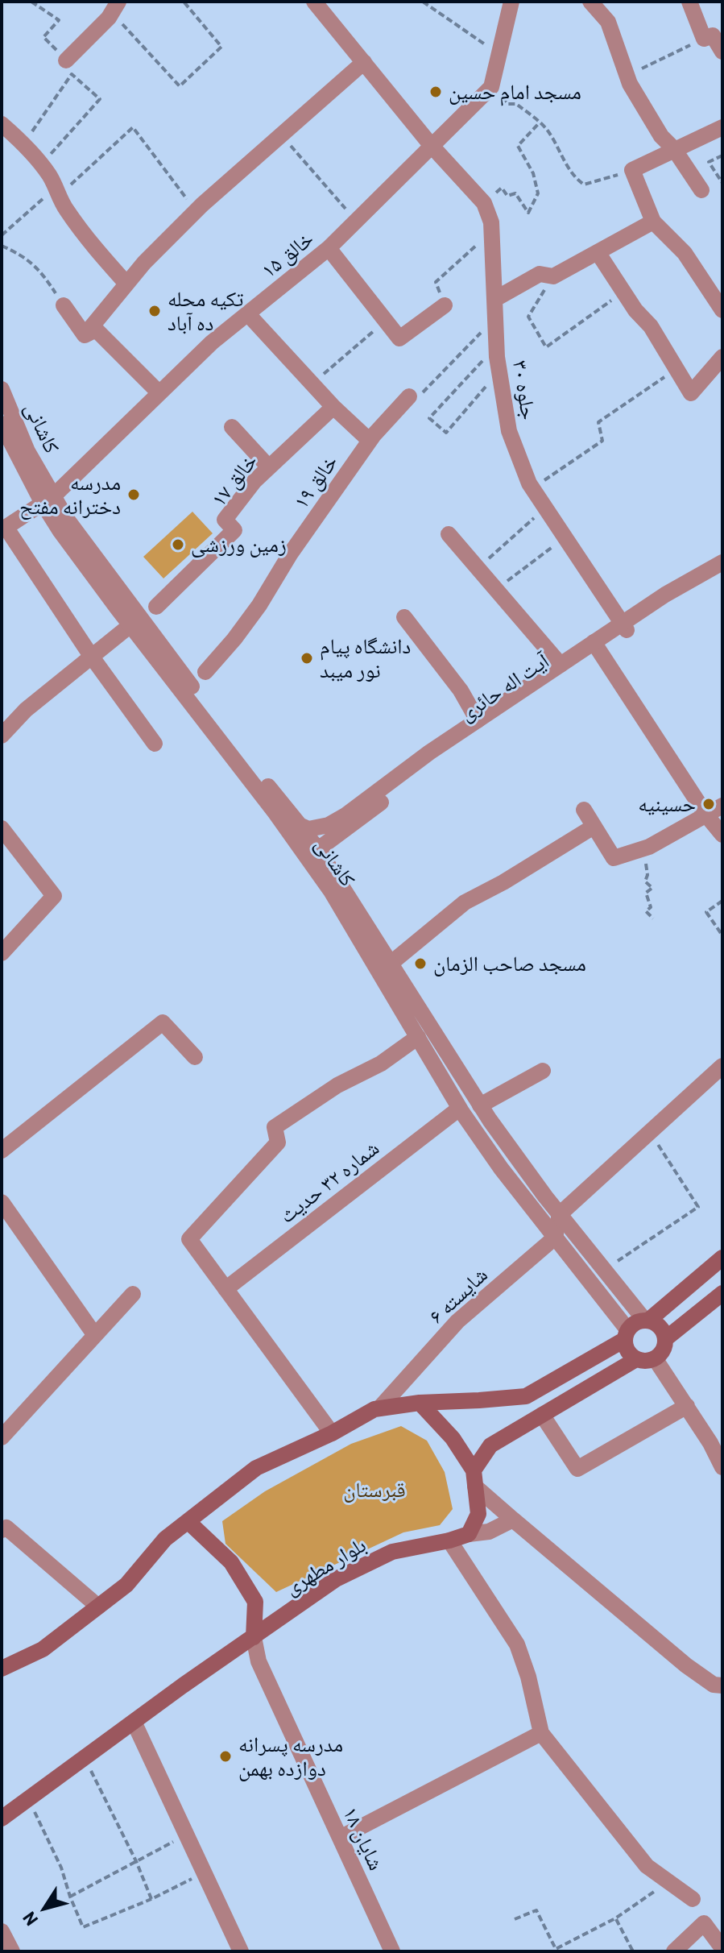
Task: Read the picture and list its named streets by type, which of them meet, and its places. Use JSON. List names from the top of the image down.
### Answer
{
  "streets": {
    "main road": ["بلوار مطهری"],
    "street": [
      "خالق ۱۵",
      "جلوه ۳۰",
      "کاشانی",
      "خالق ۱۷",
      "خالق ۱۹",
      "آیت اله حائری",
      "شماره ۳۲ حدیث",
      "شایسته ۶",
      "شایان ۱۸"
    ]
  },
  "crossings": [
    ["خالق ۱۵", "جلوه ۳۰"],
    ["خالق ۱۵", "کاشانی"],
    ["جلوه ۳۰", "آیت اله حائری"],
    ["کاشانی", "آیت اله حائری"],
    ["کاشانی", "شماره ۳۲ حدیث"],
    ["کاشانی", "شایسته ۶"],
    ["بلوار مطهری", "شایان ۱۸"]
  ],
  "parks": ["قبرستان"],
  "places": [
    "مسجد امام حسین",
    "تکیه محله ده آباد",
    "مدرسه دخترانه مفتح",
    "زمین ورزشی",
    "دانشگاه پیام نور میبد",
    "حسینیه",
    "مسجد صاحب الزمان",
    "مدرسه پسرانه دوازده بهمن"
  ],
  "north": "bottom left"
}
